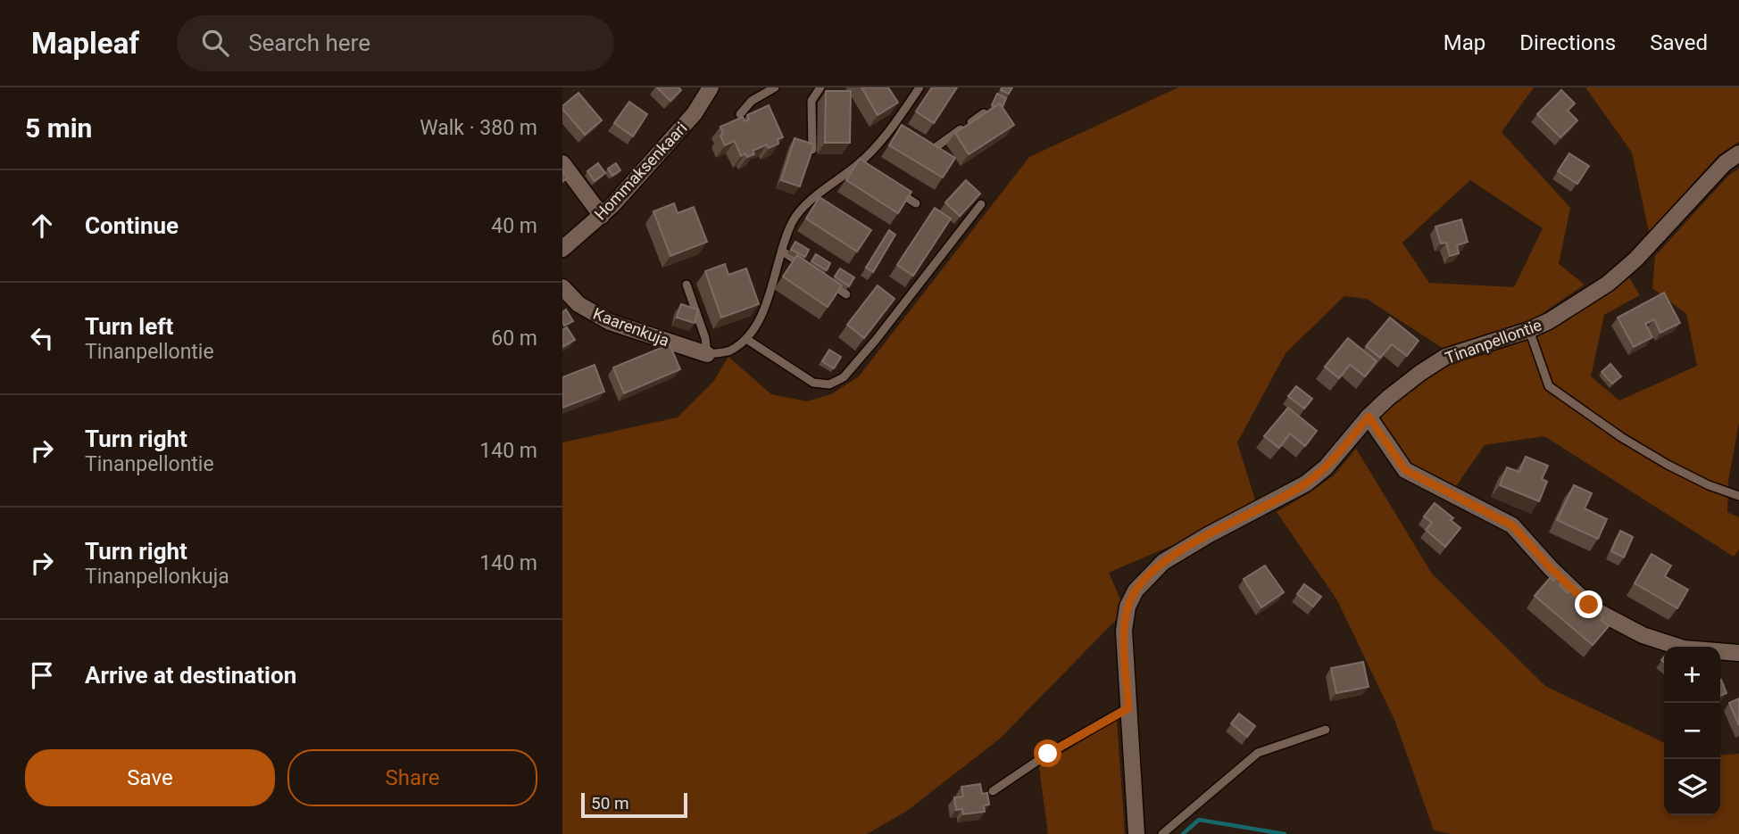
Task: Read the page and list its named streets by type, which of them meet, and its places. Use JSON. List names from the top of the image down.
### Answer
{
  "streets": {
    "street": ["Hommaksenkaari", "Kaarenkuja", "Tinanpellontie"]
  },
  "scale_bar": "50 m",
  "page": {
    "header": "Mapleaf",
    "search": "Search here",
    "nav": ["Map", "Directions", "Saved"],
    "heading": ["5 min", "Walk · 380 m"],
    "list": [
      ["Continue", "40 m"],
      ["Turn left", "Tinanpellontie", "60 m"],
      ["Turn right", "Tinanpellontie", "140 m"],
      ["Turn right", "Tinanpellonkuja", "140 m"],
      "Arrive at destination"
    ],
    "map_buttons": ["+", "−"],
    "buttons": ["Save", "Share"],
    "scale": "50 m"
  }
}
